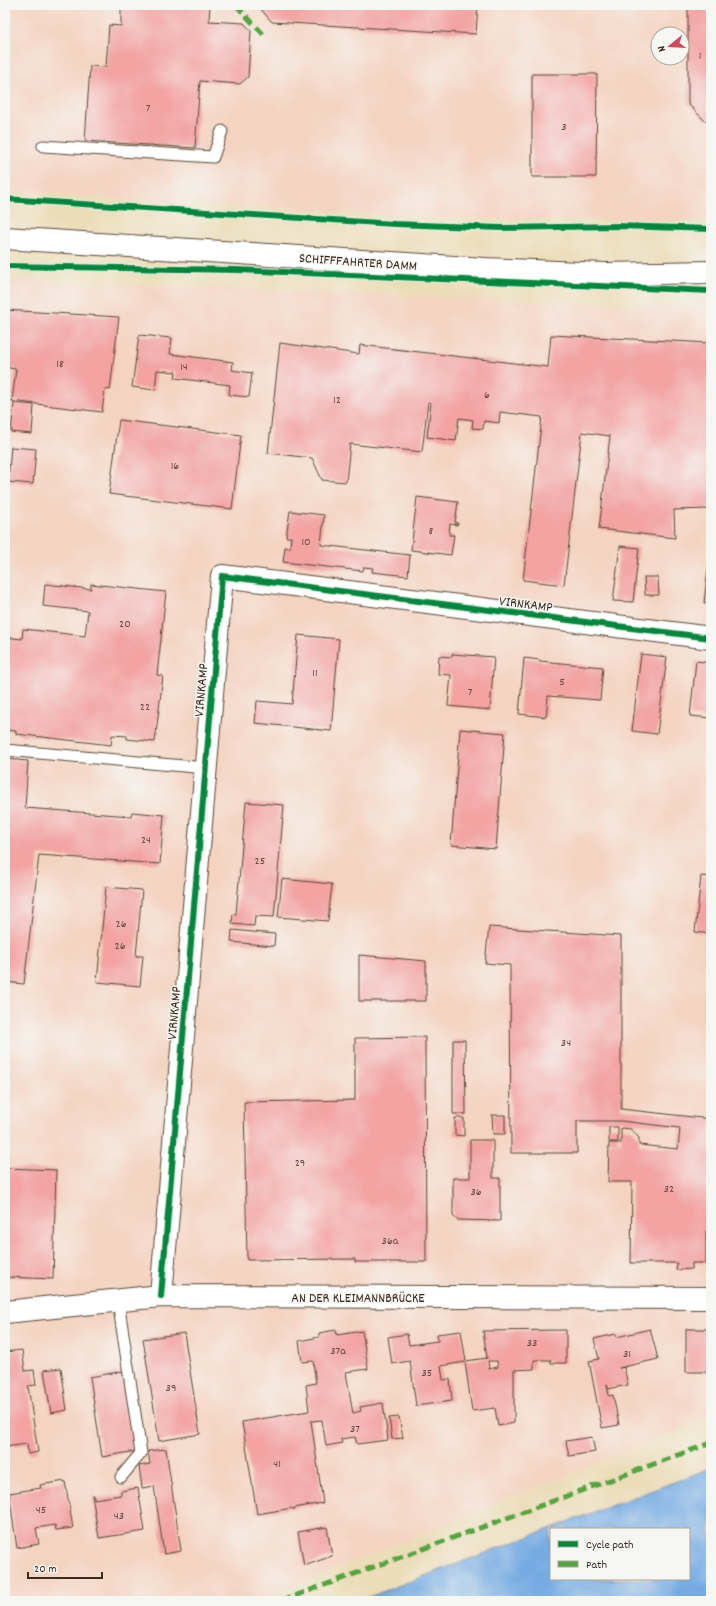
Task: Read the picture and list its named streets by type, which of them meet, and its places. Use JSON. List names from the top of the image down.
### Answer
{
  "streets": {
    "street": ["SCHIFFFAHRTER DAMM", "VIRNKAMP", "AN DER KLEIMANNBRÜCKE"]
  },
  "crossings": [
    ["VIRNKAMP", "AN DER KLEIMANNBRÜCKE"]
  ],
  "house_numbers": [
    "1",
    "7",
    "3",
    "18",
    "14",
    "6",
    "12",
    "16",
    "8",
    "10",
    "20",
    "11",
    "5",
    "7",
    "22",
    "24",
    "25",
    "26",
    "26",
    "34",
    "29",
    "32",
    "36",
    "36a",
    "33",
    "37a",
    "31",
    "35",
    "39",
    "37",
    "41",
    "45",
    "43"
  ],
  "legend": ["Cycle path", "Path"],
  "scale_bar": "20 m",
  "north": "left"
}
